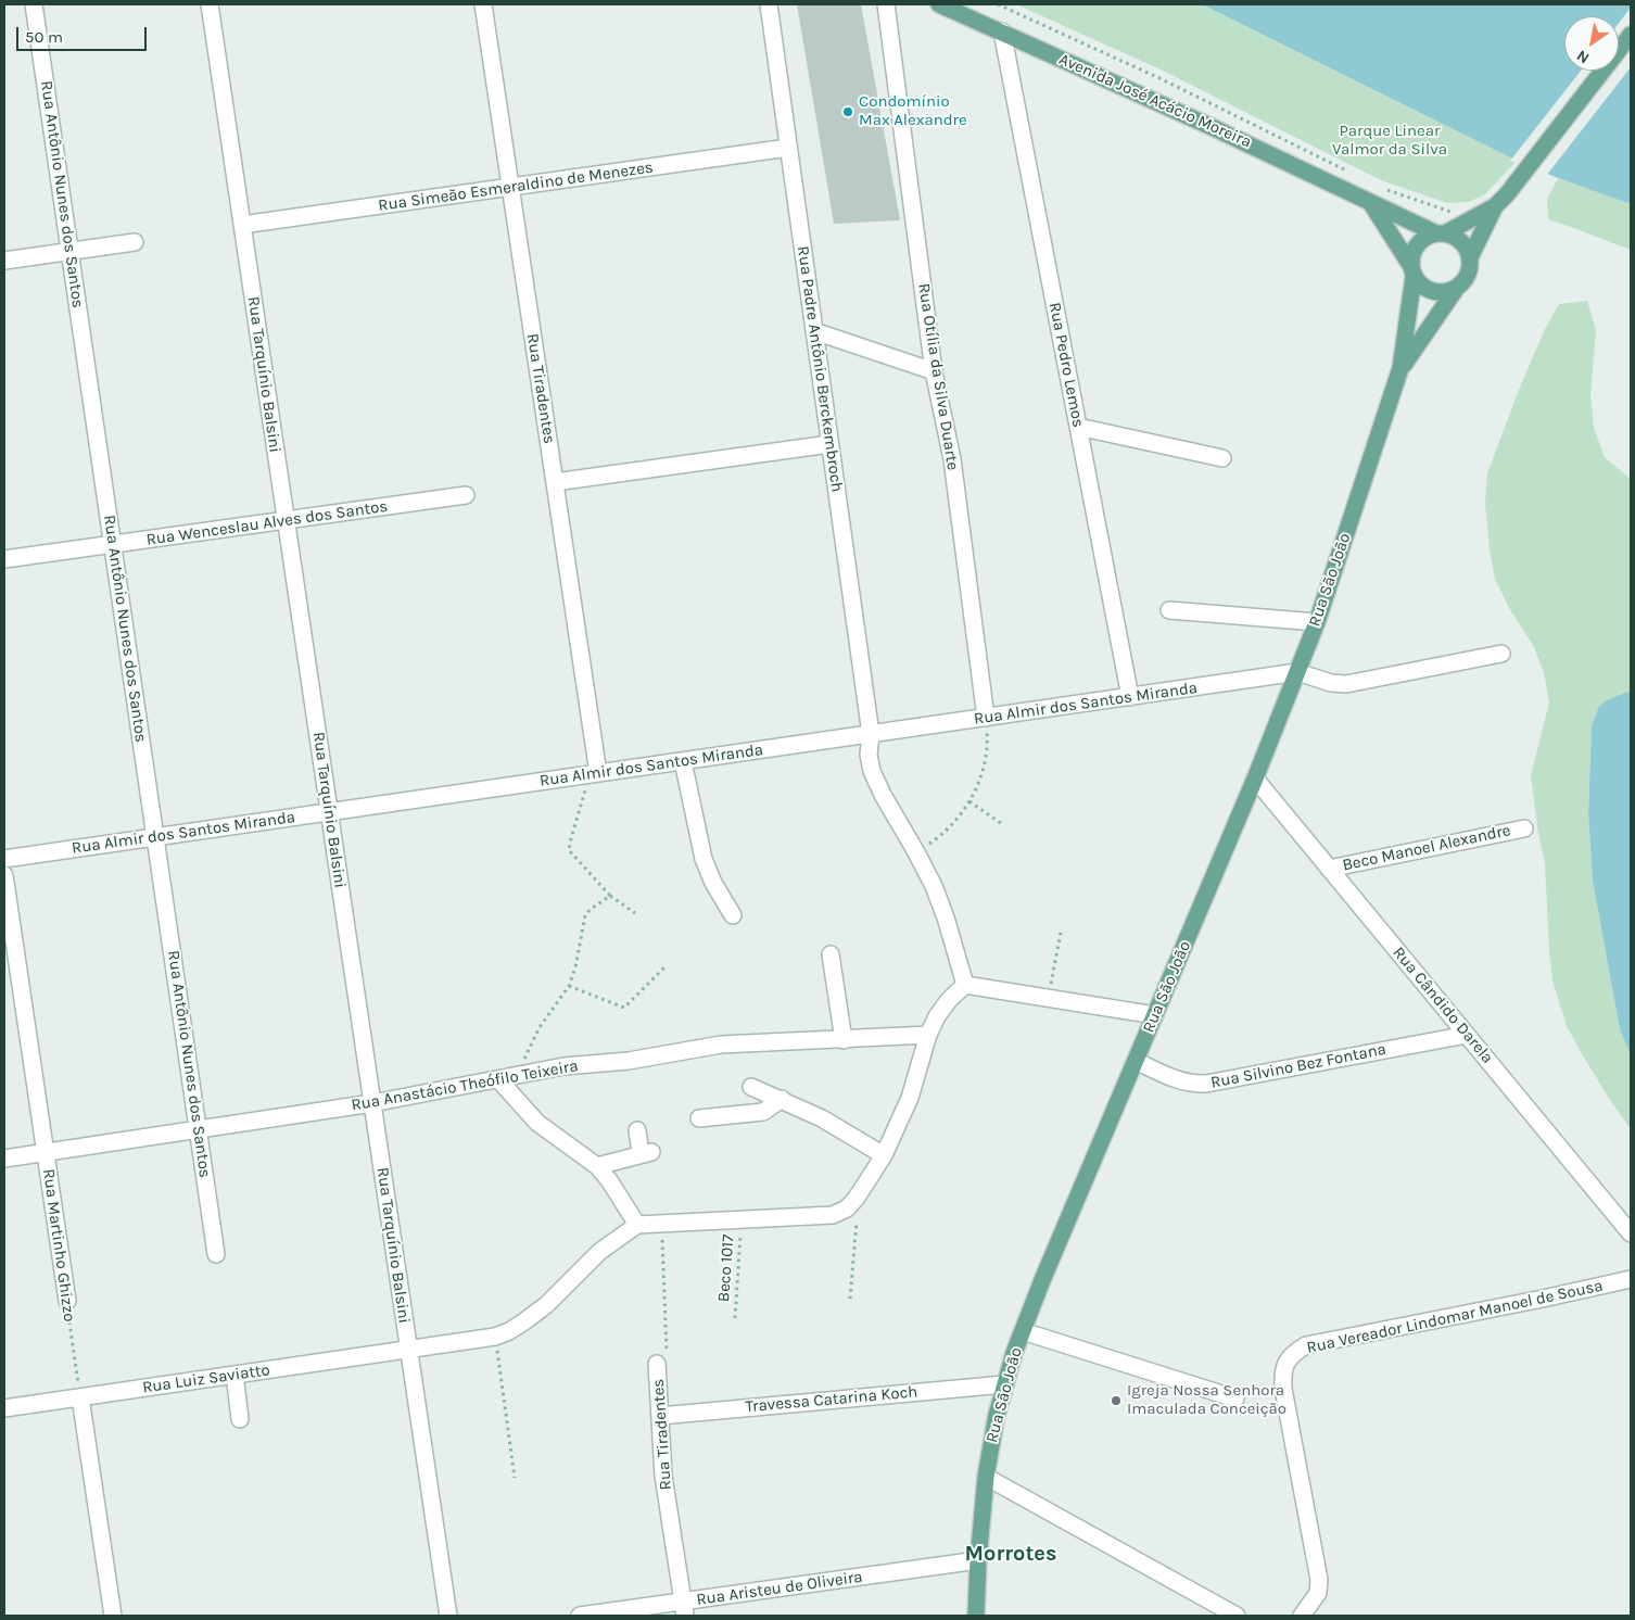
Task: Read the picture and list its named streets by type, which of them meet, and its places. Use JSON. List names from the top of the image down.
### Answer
{
  "streets": {
    "main road": ["Avenida José Acácio Moreira", "Rua São João"],
    "street": [
      "Rua Simeão Esmeraldino de Menezes",
      "Rua Antônio Nunes dos Santos",
      "Rua Pedro Lemos",
      "Rua Padre Antônio Berckembroch",
      "Rua Tarquínio Balsini",
      "Rua Otília da Silva Duarte",
      "Rua Tiradentes",
      "Rua Wenceslau Alves dos Santos",
      "Rua Almir dos Santos Miranda",
      "Beco Manoel Alexandre",
      "Rua Cândido Darela",
      "Rua Silvino Bez Fontana",
      "Rua Anastácio Theófilo Teixeira",
      "Rua Martinho Ghizzo",
      "Rua Vereador Lindomar Manoel de Sousa",
      "Rua Luiz Saviatto",
      "Travessa Catarina Koch",
      "Rua Aristeu de Oliveira"
    ],
    "path": ["Beco 1017"]
  },
  "crossings": [
    ["Avenida José Acácio Moreira", "Rua Pedro Lemos"],
    ["Avenida José Acácio Moreira", "Rua São João"],
    ["Rua Simeão Esmeraldino de Menezes", "Rua Padre Antônio Berckembroch"],
    ["Rua Simeão Esmeraldino de Menezes", "Rua Tarquínio Balsini"],
    ["Rua Simeão Esmeraldino de Menezes", "Rua Tiradentes"],
    ["Rua Antônio Nunes dos Santos", "Rua Wenceslau Alves dos Santos"],
    ["Rua Antônio Nunes dos Santos", "Rua Almir dos Santos Miranda"],
    ["Rua Antônio Nunes dos Santos", "Rua Anastácio Theófilo Teixeira"],
    ["Rua Pedro Lemos", "Rua Almir dos Santos Miranda"],
    ["Rua Padre Antônio Berckembroch", "Rua Almir dos Santos Miranda"],
    ["Rua Tarquínio Balsini", "Rua Wenceslau Alves dos Santos"],
    ["Rua Tarquínio Balsini", "Rua Almir dos Santos Miranda"],
    ["Rua Tarquínio Balsini", "Rua Anastácio Theófilo Teixeira"],
    ["Rua Tarquínio Balsini", "Rua Luiz Saviatto"],
    ["Rua Otília da Silva Duarte", "Rua Almir dos Santos Miranda"],
    ["Rua Tiradentes", "Rua Almir dos Santos Miranda"],
    ["Rua Tiradentes", "Travessa Catarina Koch"],
    ["Rua Tiradentes", "Rua Aristeu de Oliveira"],
    ["Rua São João", "Rua Almir dos Santos Miranda"],
    ["Rua São João", "Rua Cândido Darela"],
    ["Rua São João", "Rua Silvino Bez Fontana"],
    ["Rua São João", "Travessa Catarina Koch"],
    ["Rua São João", "Rua Aristeu de Oliveira"],
    ["Beco Manoel Alexandre", "Rua Cândido Darela"],
    ["Rua Cândido Darela", "Rua Silvino Bez Fontana"],
    ["Rua Anastácio Theófilo Teixeira", "Rua Martinho Ghizzo"],
    ["Rua Martinho Ghizzo", "Rua Luiz Saviatto"]
  ],
  "districts": ["Morrotes"],
  "parks": ["Parque Linear Valmor da Silva"],
  "places": ["Condomínio Max Alexandre", "Igreja Nossa Senhora Imaculada Conceição"],
  "scale_bar": "50 m",
  "north": "bottom left"
}
